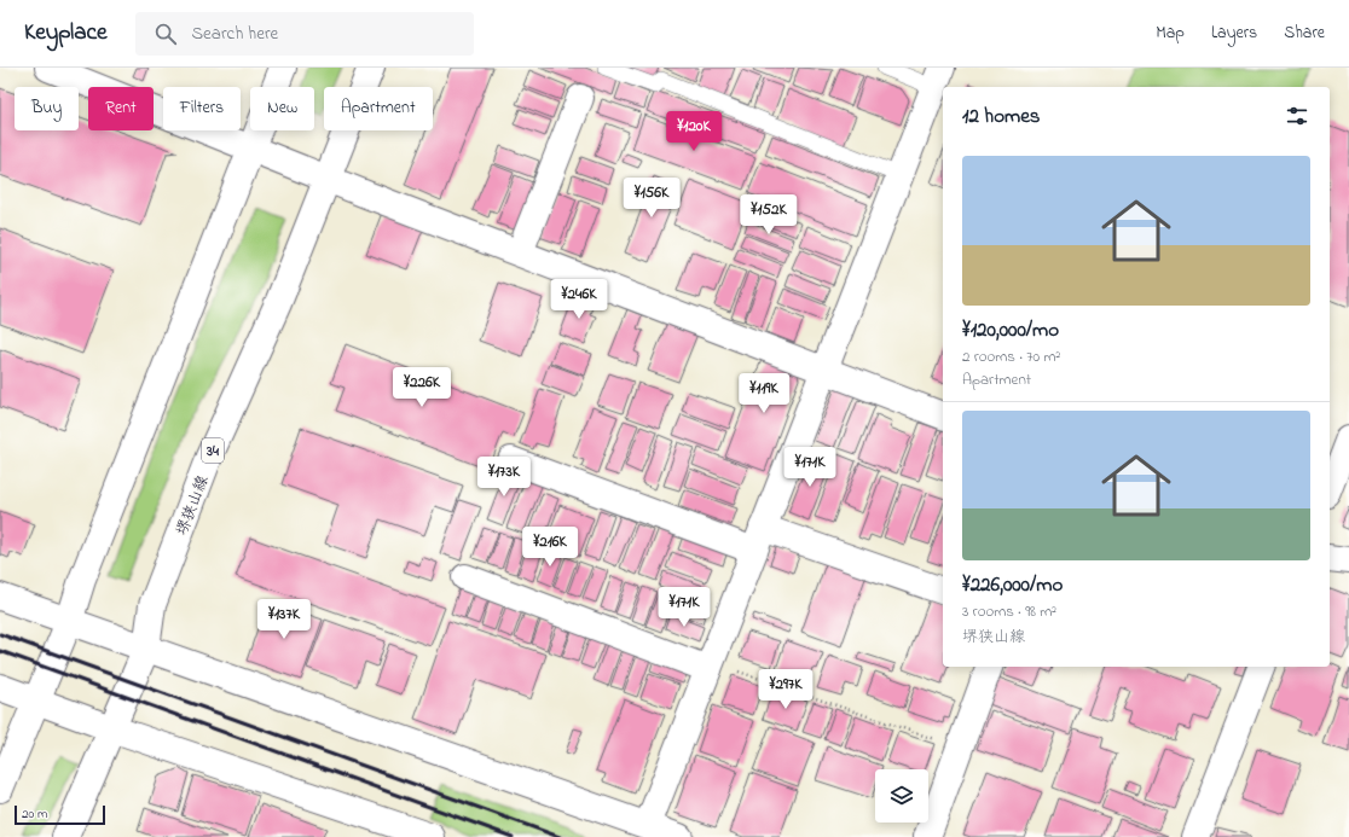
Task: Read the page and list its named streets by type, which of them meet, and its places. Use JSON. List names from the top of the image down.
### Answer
{
  "streets": {
    "street": ["34", "堺狭山線"]
  },
  "scale_bar": "20 m",
  "page": {
    "header": "Keyplace",
    "search": "Search here",
    "nav": ["Map", "Layers", "Share"],
    "chip": [
      "Buy",
      "Rent",
      "Filters",
      "New",
      "Apartment"
    ],
    "heading": "12 homes",
    "price": [
      "¥120K",
      "¥156K",
      "¥152K",
      "¥246K",
      "¥226K",
      "¥119K",
      "¥171K",
      "¥173K",
      "¥216K",
      "¥171K",
      "¥137K",
      "¥297K"
    ],
    "list": [
      {
        "name": "¥120,000/mo",
        "note": "2 rooms · 70 m² · Apartment"
      },
      {
        "name": "¥226,000/mo",
        "note": "3 rooms · 98 m² · 堺狭山線"
      }
    ],
    "scale": "20 m"
  }
}
